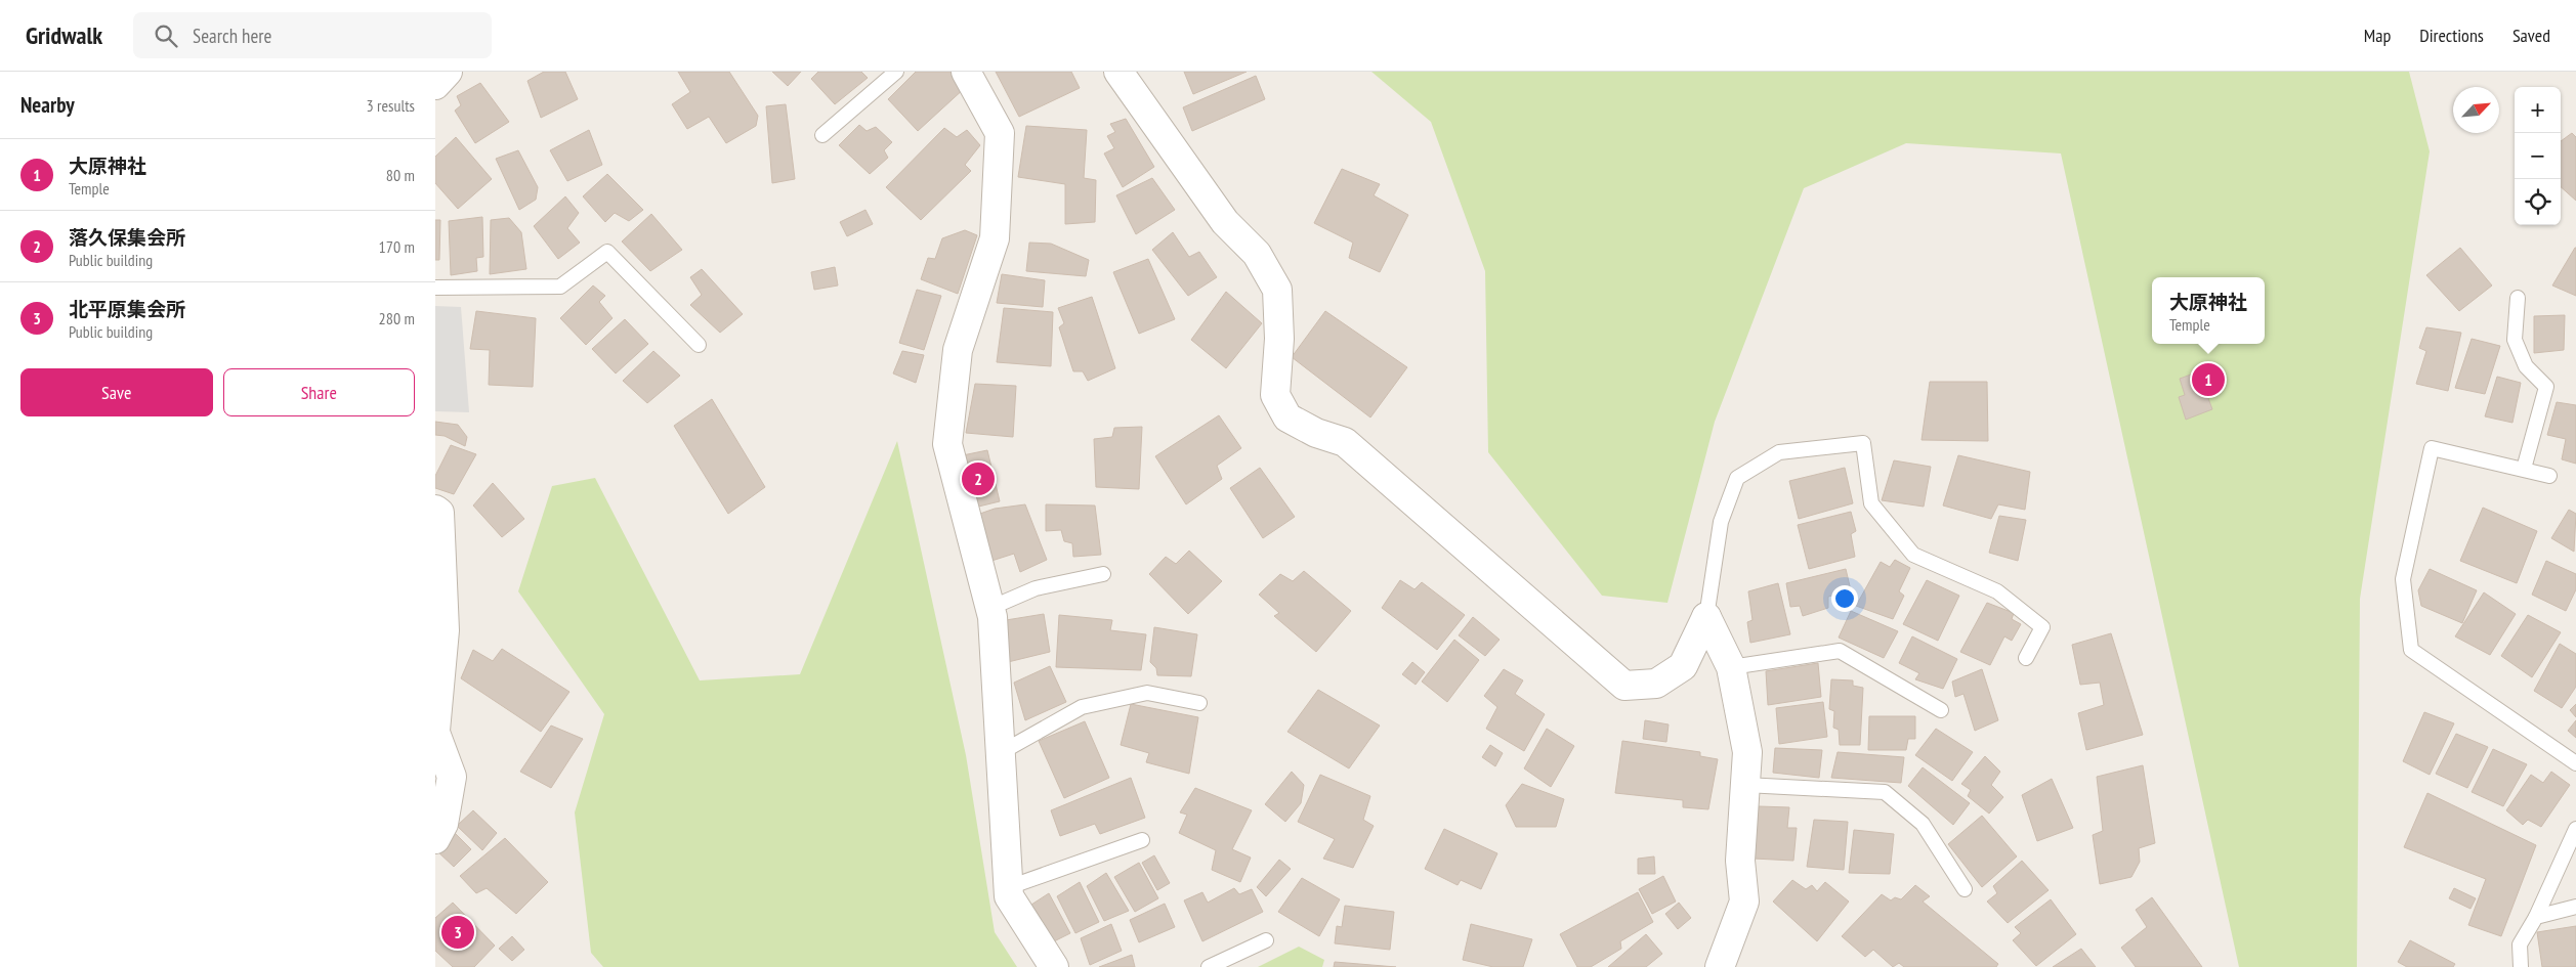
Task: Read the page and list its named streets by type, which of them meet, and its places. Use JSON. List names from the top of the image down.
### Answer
{
  "north": "top right",
  "page": {
    "header": "Gridwalk",
    "search": "Search here",
    "nav": ["Map", "Directions", "Saved"],
    "heading": ["Nearby", "3 results"],
    "map_buttons": ["+", "−"],
    "list": [
      {
        "mark": "1",
        "name": "大原神社",
        "note": "Temple",
        "value": "80 m"
      },
      {
        "mark": "2",
        "name": "落久保集会所",
        "note": "Public building",
        "value": "170 m"
      },
      {
        "mark": "3",
        "name": "北平原集会所",
        "note": "Public building",
        "value": "280 m"
      }
    ],
    "popup": ["大原神社", "Temple"],
    "buttons": ["Save", "Share"],
    "pins": ["1", "2", "3"]
  }
}
